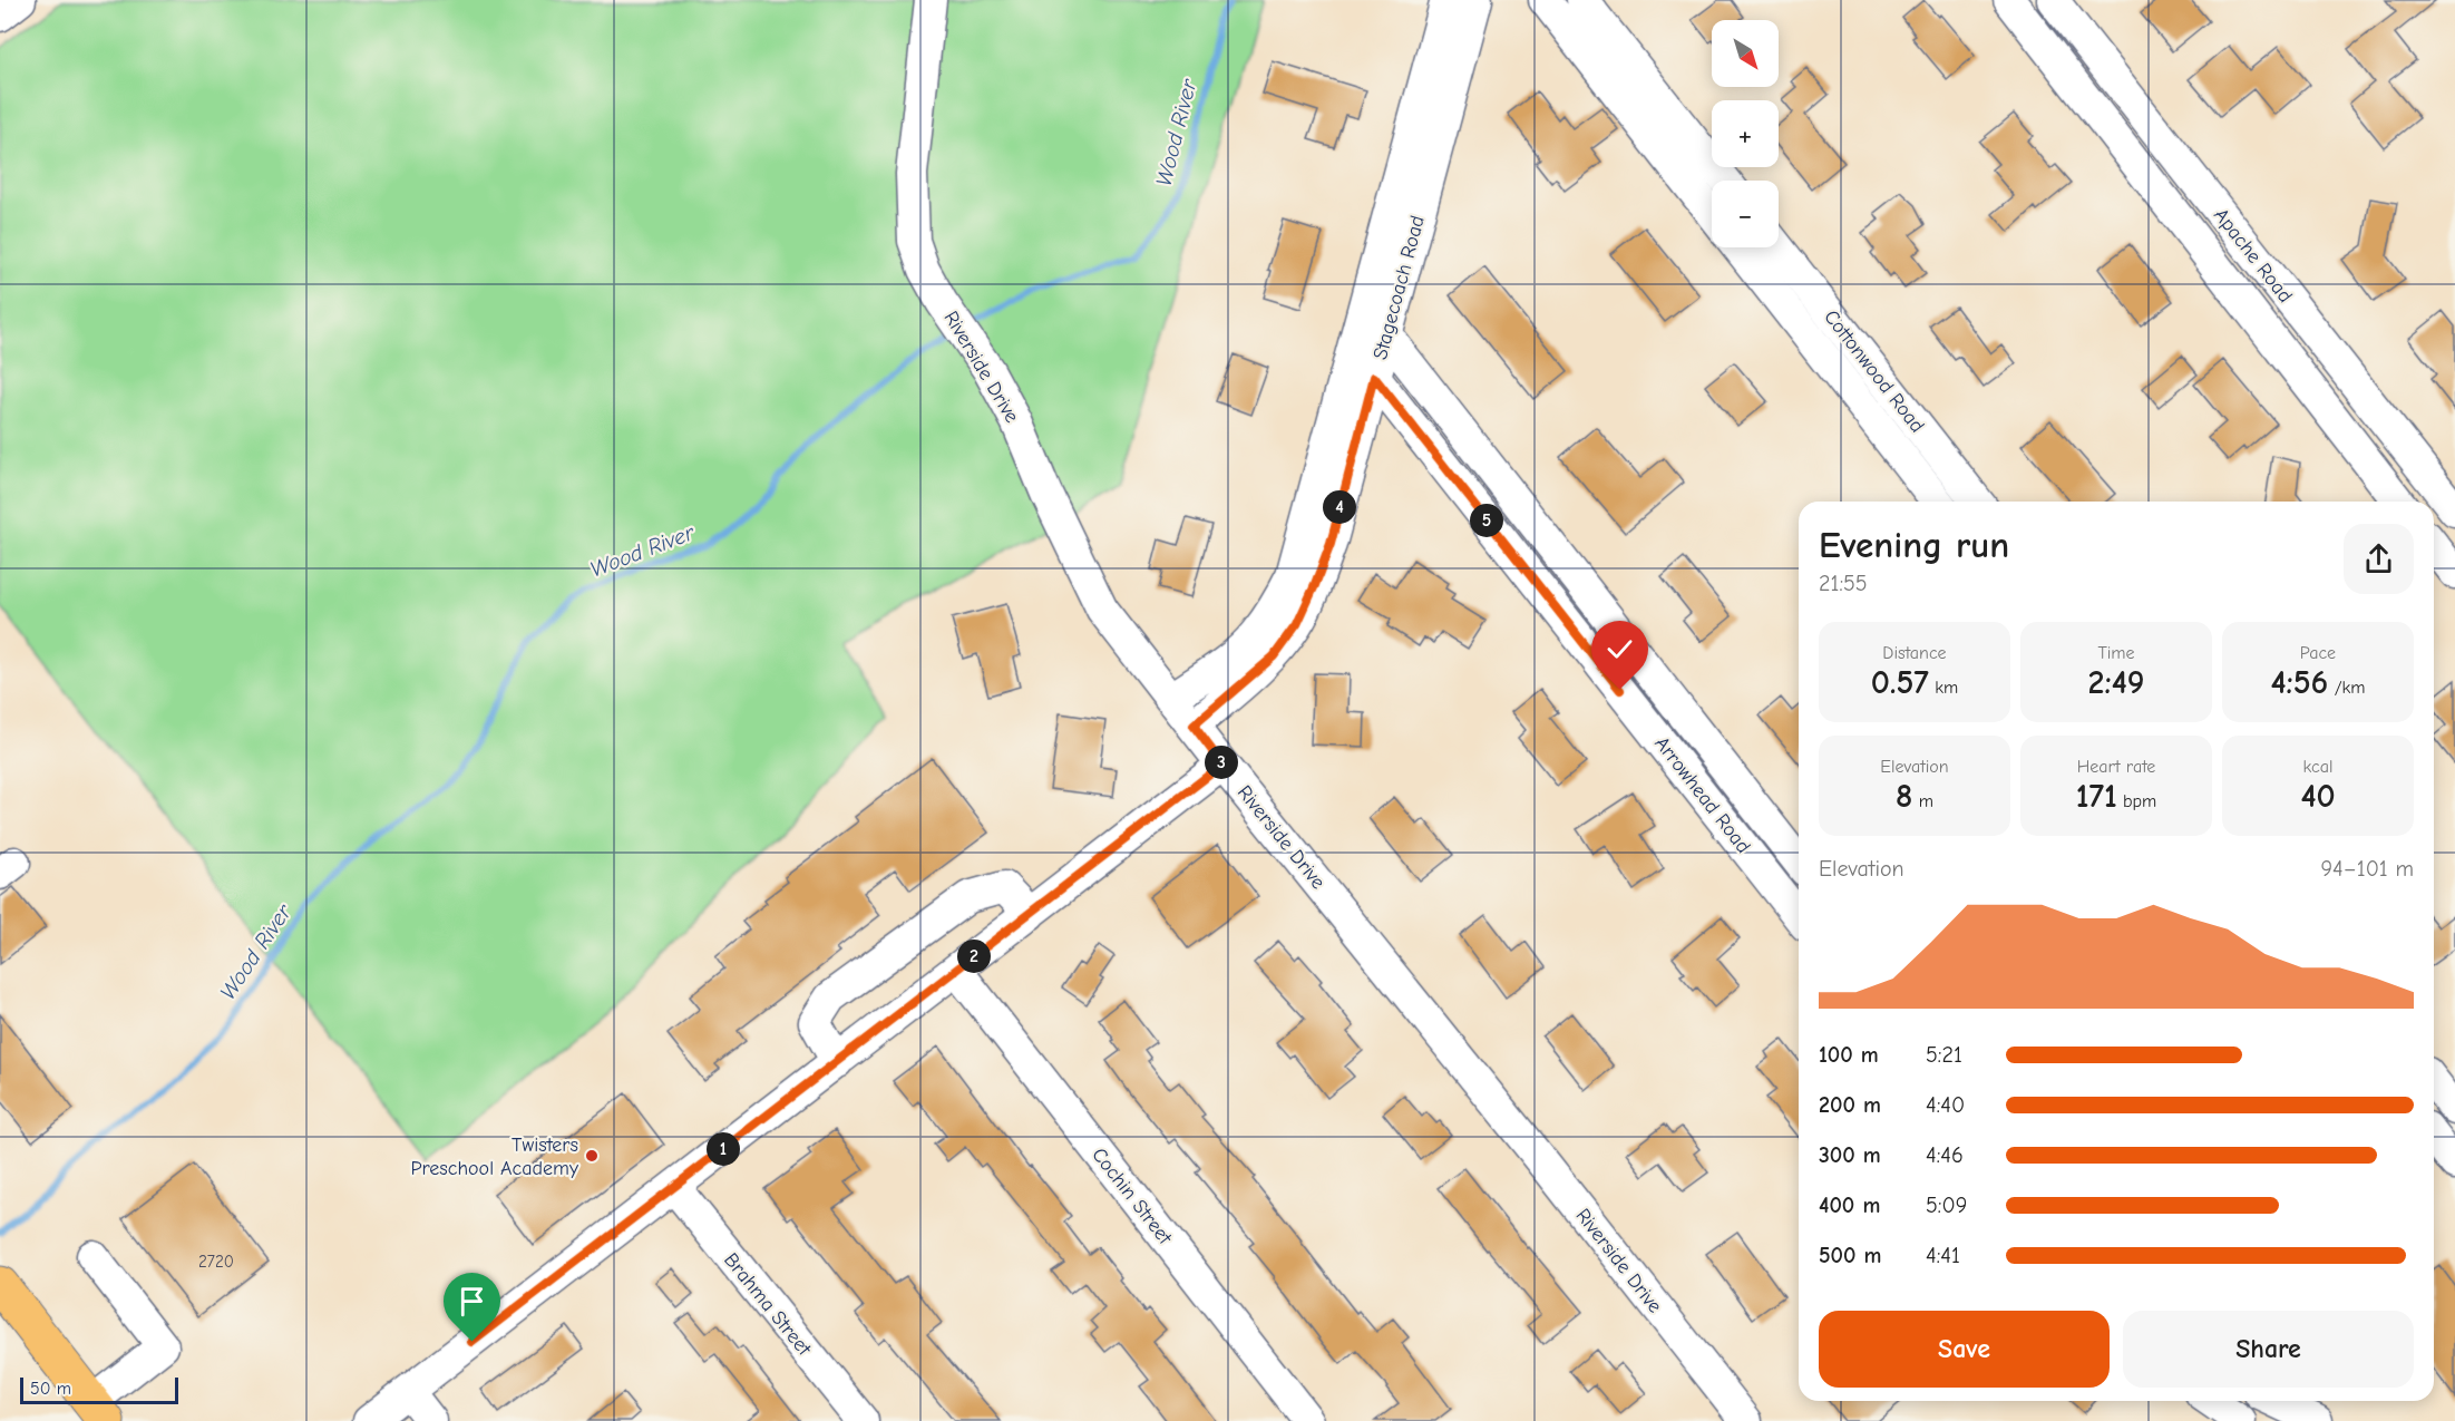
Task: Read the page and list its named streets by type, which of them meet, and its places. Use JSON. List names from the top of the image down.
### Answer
{
  "streets": {
    "street": [
      "Apache Road",
      "Stagecoach Road",
      "Riverside Drive",
      "Cottonwood Road",
      "Arrowhead Road",
      "Cochin Street",
      "Brahma Street"
    ]
  },
  "crossings": [
    ["Stagecoach Road", "Riverside Drive"],
    ["Stagecoach Road", "Arrowhead Road"]
  ],
  "water": ["Wood River"],
  "places": ["Twisters Preschool Academy"],
  "house_numbers": ["2720"],
  "scale_bar": "50 m",
  "north": "bottom right",
  "page": {
    "map_buttons": ["+", "−"],
    "pins": [
      "4",
      "5",
      "3",
      "2",
      "1"
    ],
    "heading": ["Evening run", "21:55"],
    "stats": [
      ["Distance", "0.57 km"],
      ["Time", "2:49"],
      ["Pace", "4:56 /km"],
      ["Elevation", "8 m"],
      ["Heart rate", "171 bpm"],
      ["kcal", "40"]
    ],
    "chart": ["Elevation", "94–101 m"],
    "list": [
      {
        "name": "100 m",
        "note": "5:21"
      },
      {
        "name": "200 m",
        "note": "4:40"
      },
      {
        "name": "300 m",
        "note": "4:46"
      },
      {
        "name": "400 m",
        "note": "5:09"
      },
      {
        "name": "500 m",
        "note": "4:41"
      }
    ],
    "buttons": ["Save", "Share"],
    "scale": "50 m"
  }
}
